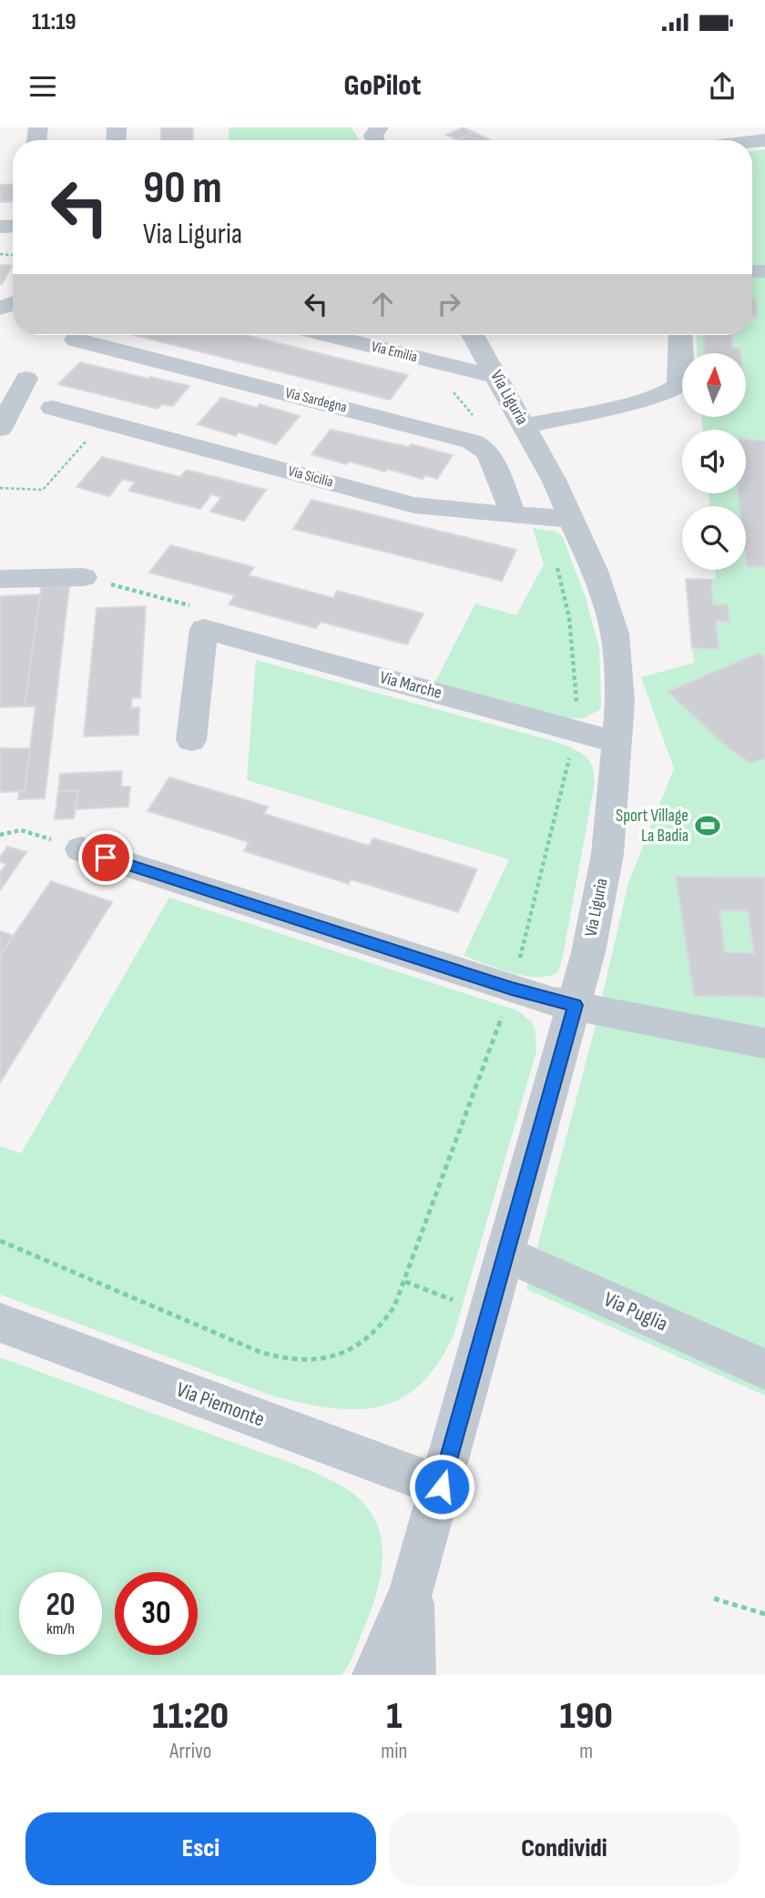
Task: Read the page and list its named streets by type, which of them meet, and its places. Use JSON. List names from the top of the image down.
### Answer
{
  "streets": {
    "street": [
      "Via Emilia",
      "Via Liguria",
      "Via Sardegna",
      "Via Sicilia",
      "Via Marche",
      "Via Puglia",
      "Via Piemonte"
    ]
  },
  "crossings": [
    ["Via Emilia", "Via Liguria"],
    ["Via Liguria", "Via Sicilia"],
    ["Via Liguria", "Via Marche"],
    ["Via Liguria", "Via Puglia"],
    ["Via Liguria", "Via Piemonte"],
    ["Via Sardegna", "Via Sicilia"]
  ],
  "places": {
    "sports": ["Sport Village La Badia"]
  },
  "north": "top",
  "page": {
    "status": "11:19",
    "header": "GoPilot",
    "turn": ["90 m", "Via Liguria"],
    "speed": "20 km/h",
    "limit": "30",
    "eta": [
      "11:20",
      "Arrivo",
      "1",
      "min",
      "190",
      "m"
    ],
    "buttons": ["Esci", "Condividi"]
  }
}
